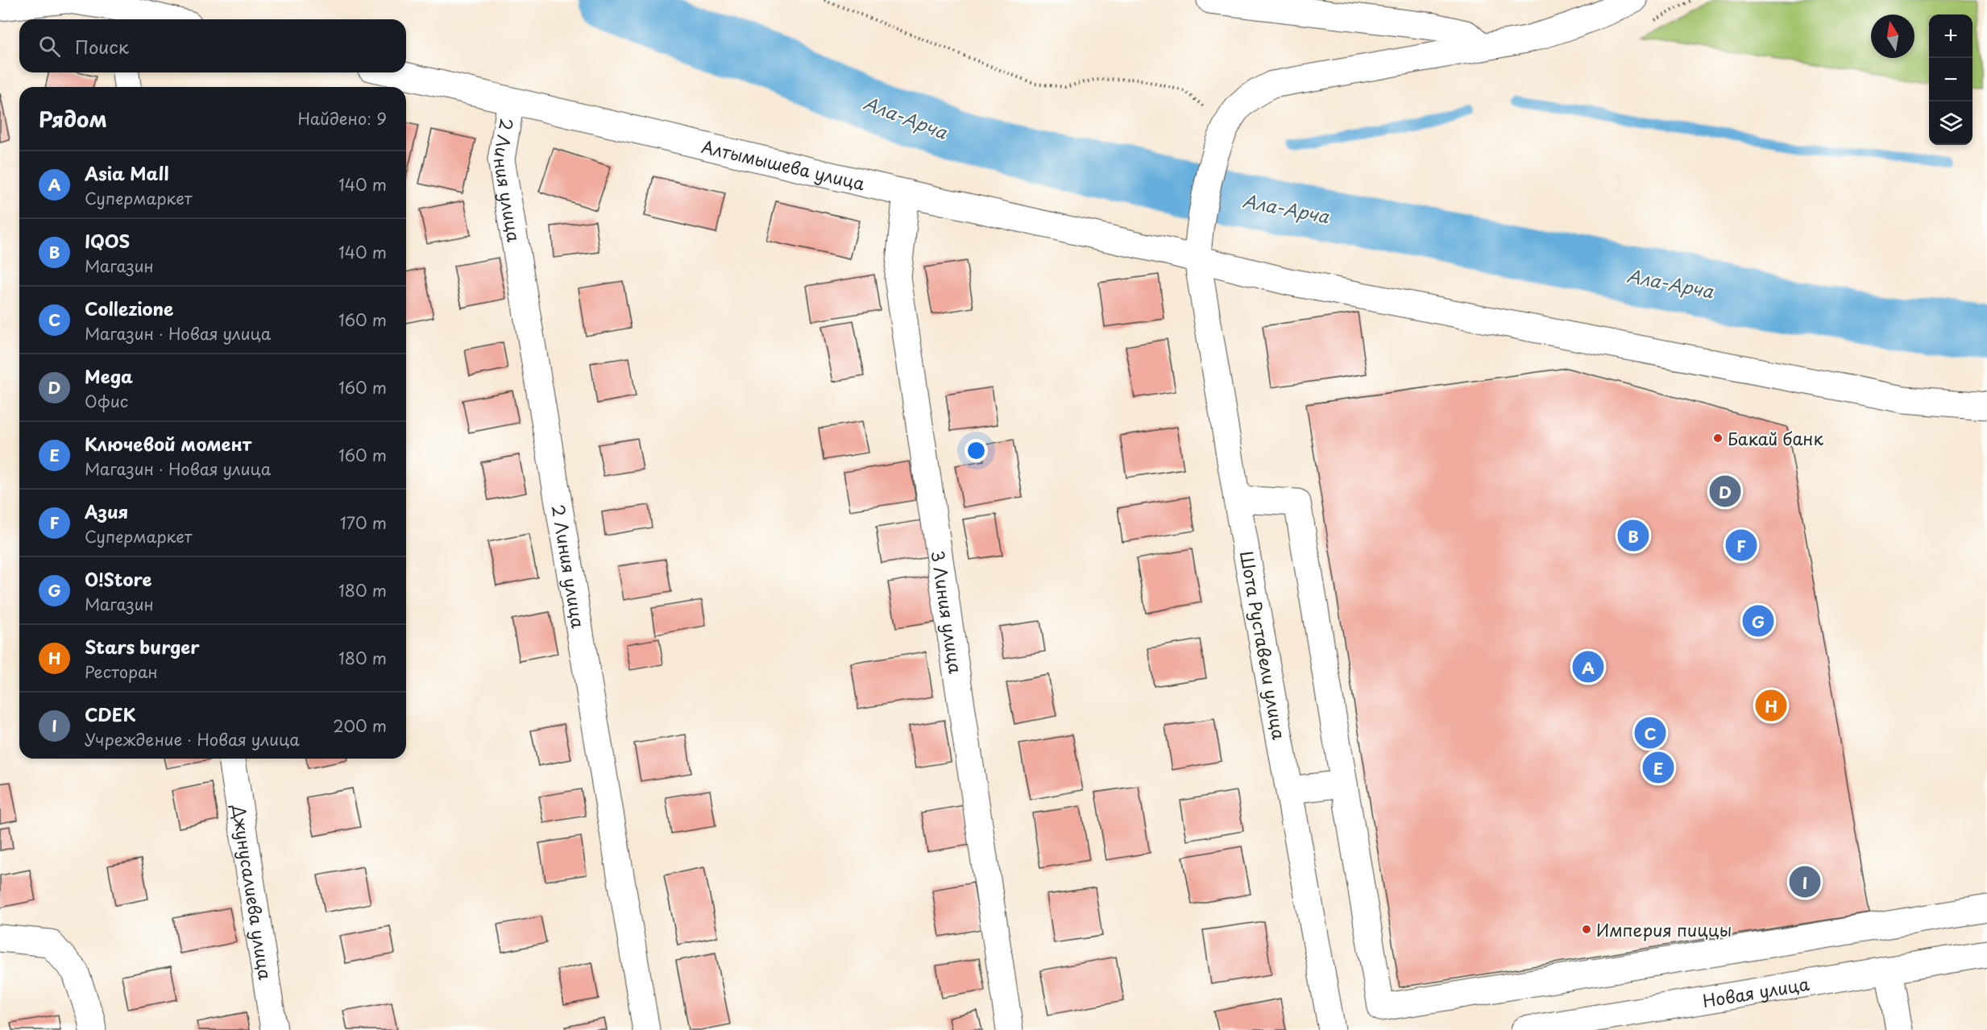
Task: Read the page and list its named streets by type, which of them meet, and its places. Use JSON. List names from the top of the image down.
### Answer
{
  "streets": {
    "street": [
      "Алтымышева улица",
      "2 Линия улица",
      "3 Линия улица",
      "Шота Руставели улица",
      "Джунусалиева улица",
      "Новая улица"
    ]
  },
  "crossings": [
    ["Алтымышева улица", "2 Линия улица"],
    ["Алтымышева улица", "3 Линия улица"],
    ["Алтымышева улица", "Шота Руставели улица"]
  ],
  "water": ["Ала-Арча"],
  "places": ["Бакай банк", "Империя пиццы"],
  "north": "top",
  "page": {
    "map_buttons": ["+", "−"],
    "search": "Поиск",
    "heading": ["Рядом", "Найдено: 9"],
    "list": [
      {
        "mark": "A",
        "name": "Asia Mall",
        "note": "Супермаркет",
        "value": "140 m"
      },
      {
        "mark": "B",
        "name": "IQOS",
        "note": "Магазин",
        "value": "140 m"
      },
      {
        "mark": "C",
        "name": "Cоllezione",
        "note": "Магазин · Новая улица",
        "value": "160 m"
      },
      {
        "mark": "D",
        "name": "Mega",
        "note": "Офис",
        "value": "160 m"
      },
      {
        "mark": "E",
        "name": "Ключевой момент",
        "note": "Магазин · Новая улица",
        "value": "160 m"
      },
      {
        "mark": "F",
        "name": "Азия",
        "note": "Супермаркет",
        "value": "170 m"
      },
      {
        "mark": "G",
        "name": "O!Store",
        "note": "Магазин",
        "value": "180 m"
      },
      {
        "mark": "H",
        "name": "Stars burger",
        "note": "Ресторан",
        "value": "180 m"
      },
      {
        "mark": "I",
        "name": "CDEK",
        "note": "Учреждение · Новая улица",
        "value": "200 m"
      }
    ],
    "pins": [
      "D",
      "B",
      "F",
      "G",
      "A",
      "H",
      "C",
      "E",
      "I"
    ]
  }
}
